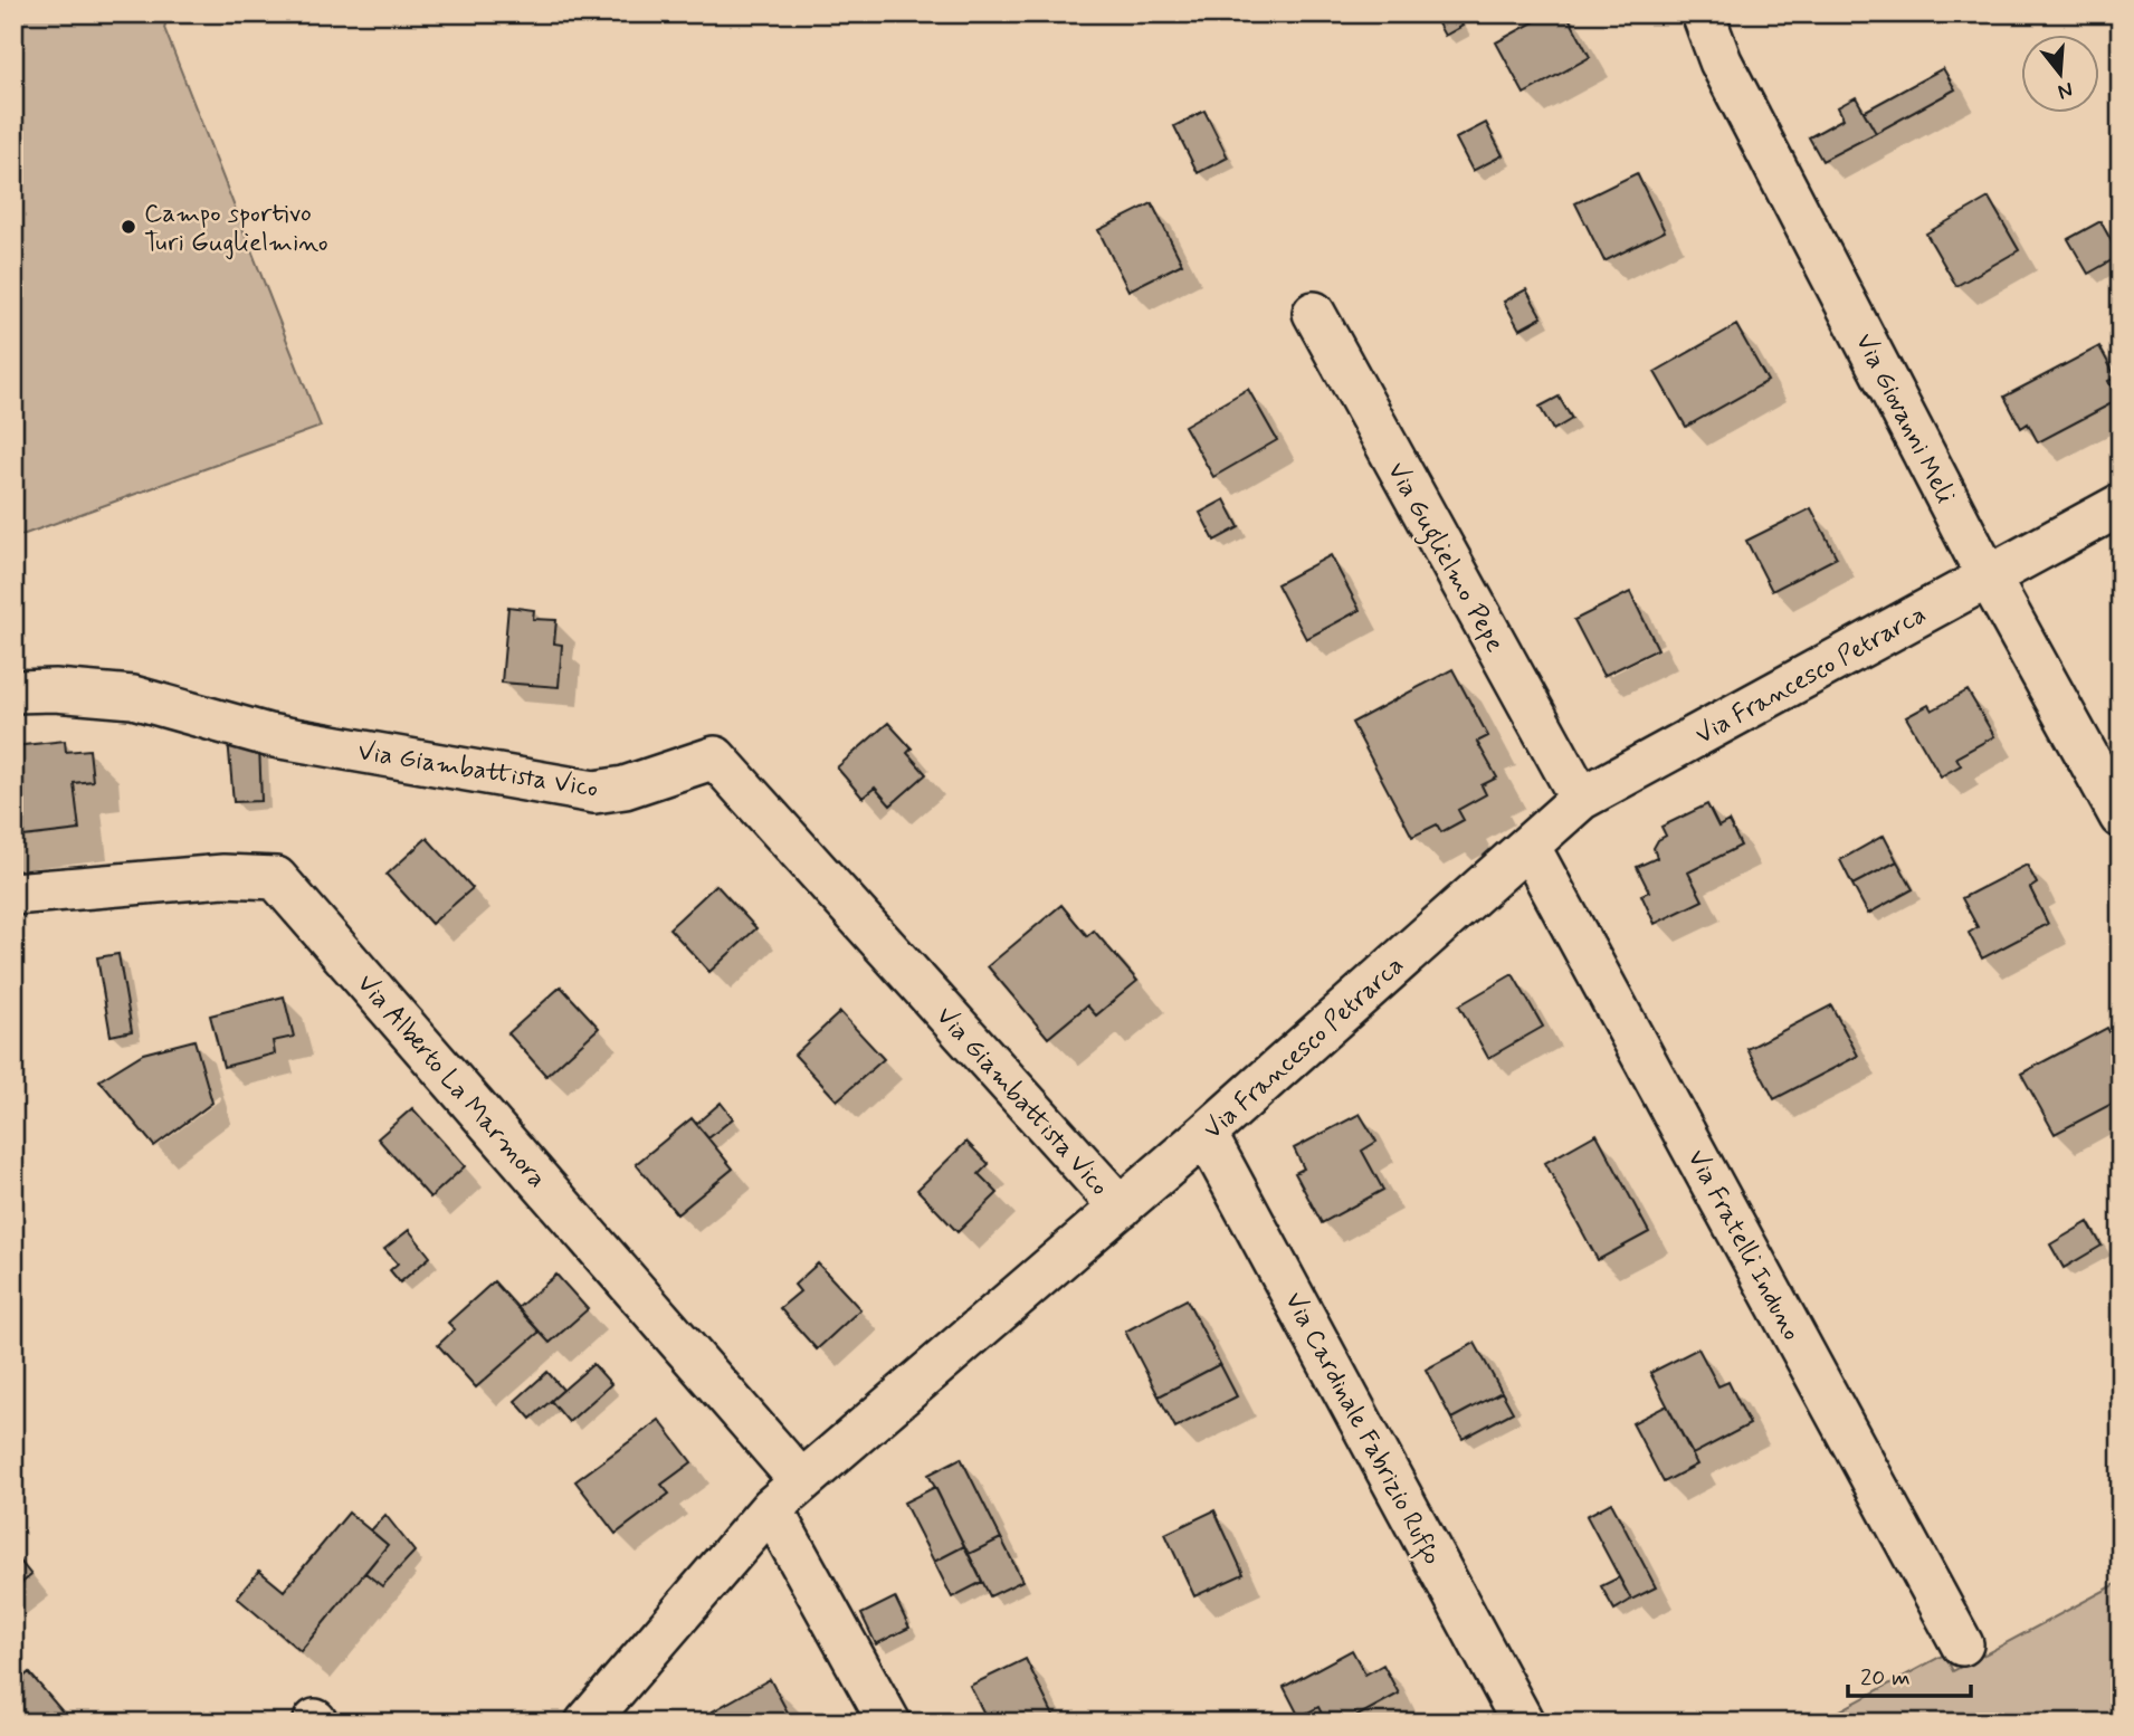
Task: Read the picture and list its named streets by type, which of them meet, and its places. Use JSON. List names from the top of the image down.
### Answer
{
  "streets": {
    "street": [
      "Via Giovanni Meli",
      "Via Guglielmo Pepe",
      "Via Francesco Petrarca",
      "Via Giambattista Vico",
      "Via Alberto La Marmora",
      "Via Fratelli Induno",
      "Via Cardinale Fabrizio Ruffo"
    ]
  },
  "crossings": [
    ["Via Giovanni Meli", "Via Francesco Petrarca"],
    ["Via Guglielmo Pepe", "Via Francesco Petrarca"],
    ["Via Francesco Petrarca", "Via Giambattista Vico"],
    ["Via Francesco Petrarca", "Via Alberto La Marmora"],
    ["Via Francesco Petrarca", "Via Fratelli Induno"],
    ["Via Francesco Petrarca", "Via Cardinale Fabrizio Ruffo"]
  ],
  "places": ["Campo sportivo Turi Guglielmino"],
  "scale_bar": "20 m",
  "north": "bottom"
}
